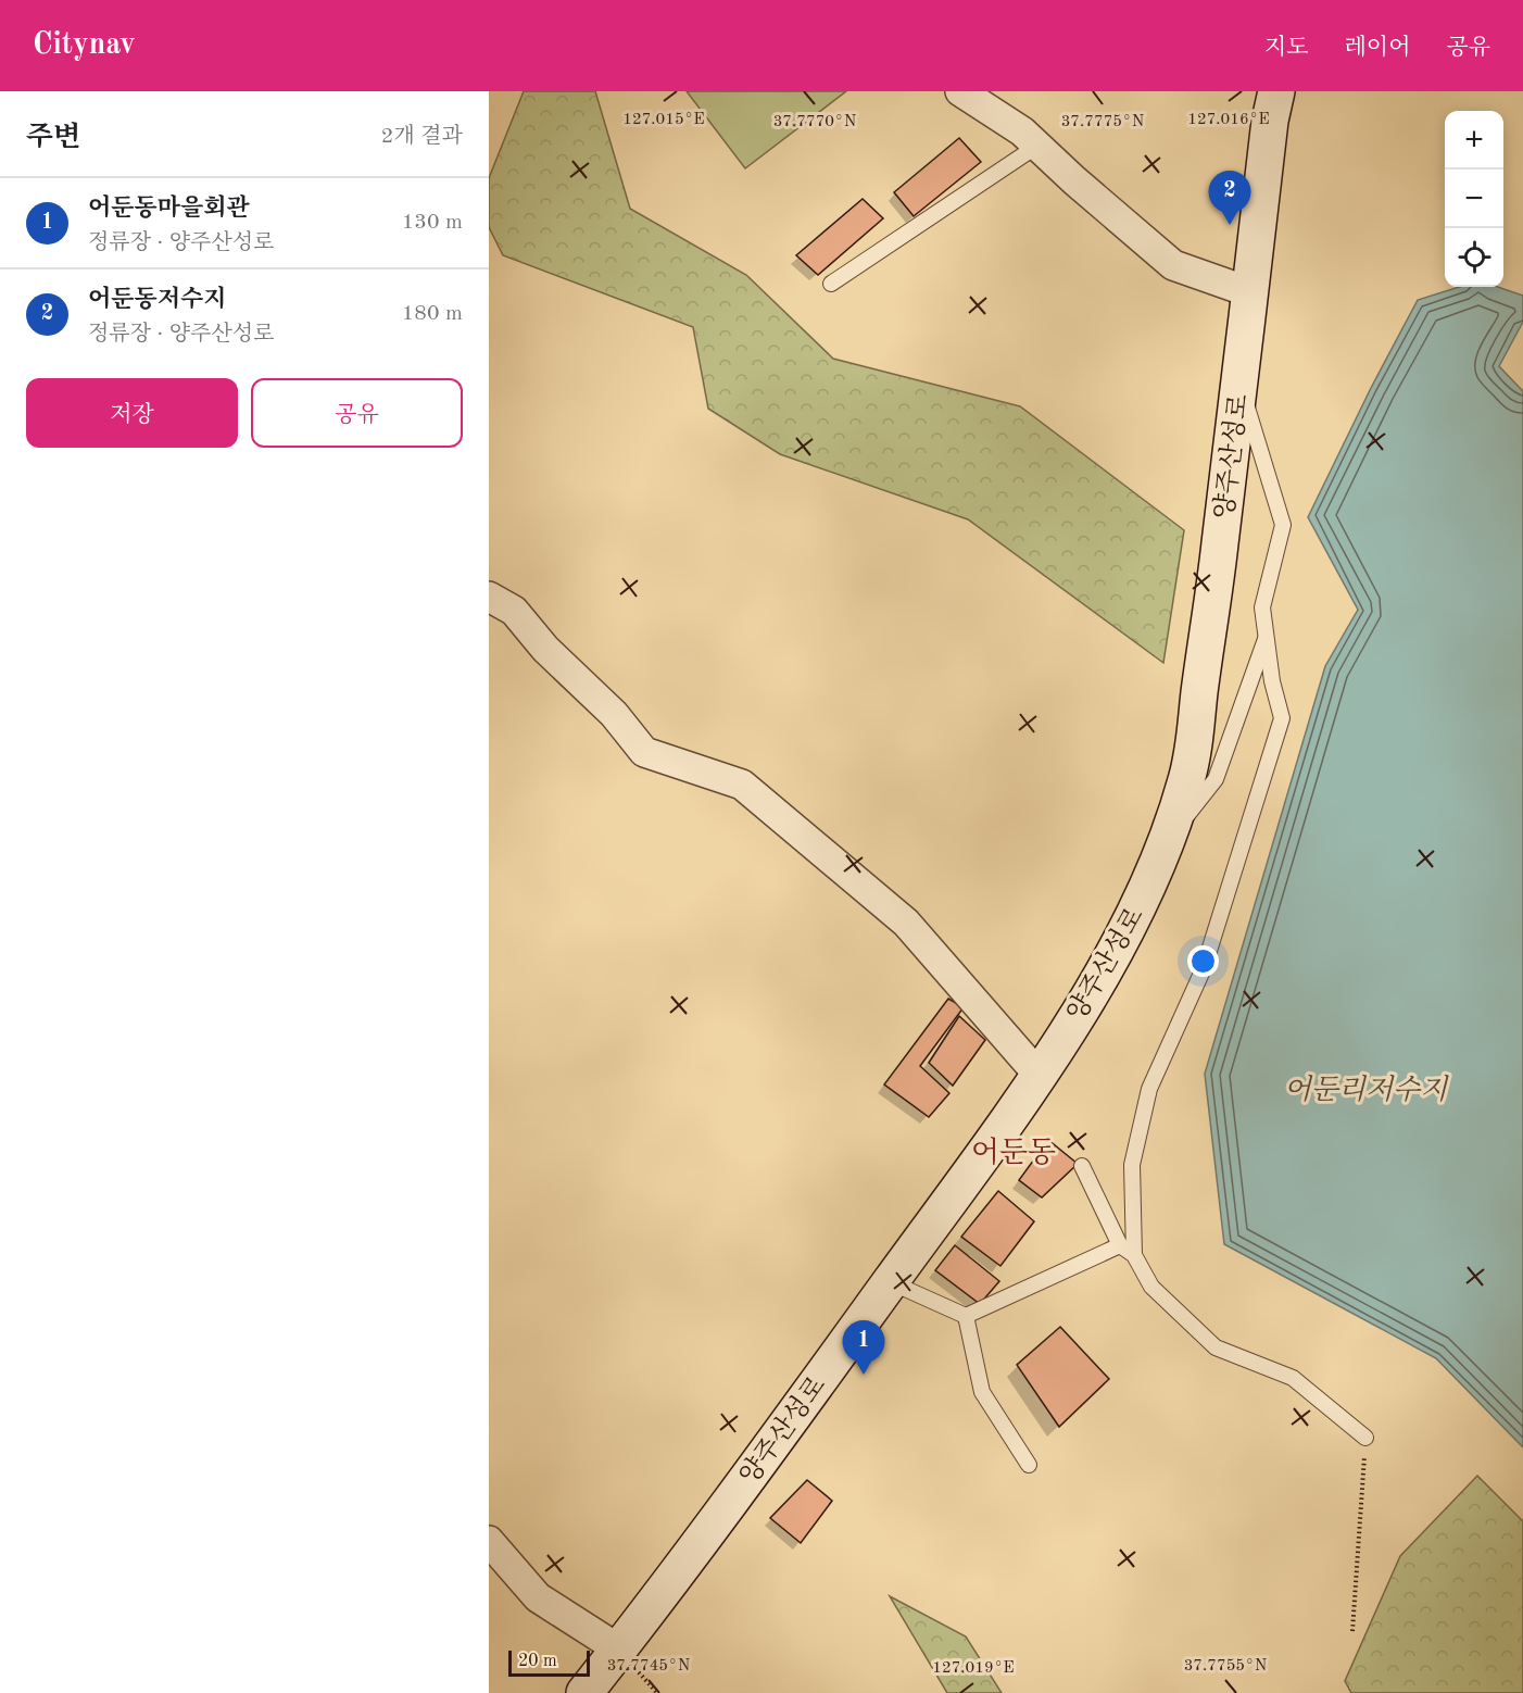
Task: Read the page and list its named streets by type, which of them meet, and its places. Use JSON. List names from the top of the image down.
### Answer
{
  "streets": {
    "street": ["양주산성로"]
  },
  "districts": ["어둔동"],
  "water": ["어둔리저수지"],
  "scale_bar": "20 m",
  "page": {
    "header": "Citynav",
    "nav": ["지도", "레이어", "공유"],
    "heading": ["주변", "2개 결과"],
    "map_buttons": ["+", "−"],
    "pins": ["2", "1"],
    "list": [
      {
        "mark": "1",
        "name": "어둔동마을회관",
        "note": "정류장 · 양주산성로",
        "value": "130 m"
      },
      {
        "mark": "2",
        "name": "어둔동저수지",
        "note": "정류장 · 양주산성로",
        "value": "180 m"
      }
    ],
    "buttons": ["저장", "공유"],
    "scale": "20 m"
  },
  "coordinates": [
    "127.015°E",
    "127.016°E",
    "37.7770°N",
    "37.7775°N",
    "37.7745°N",
    "37.7755°N",
    "127.019°E"
  ]
}
